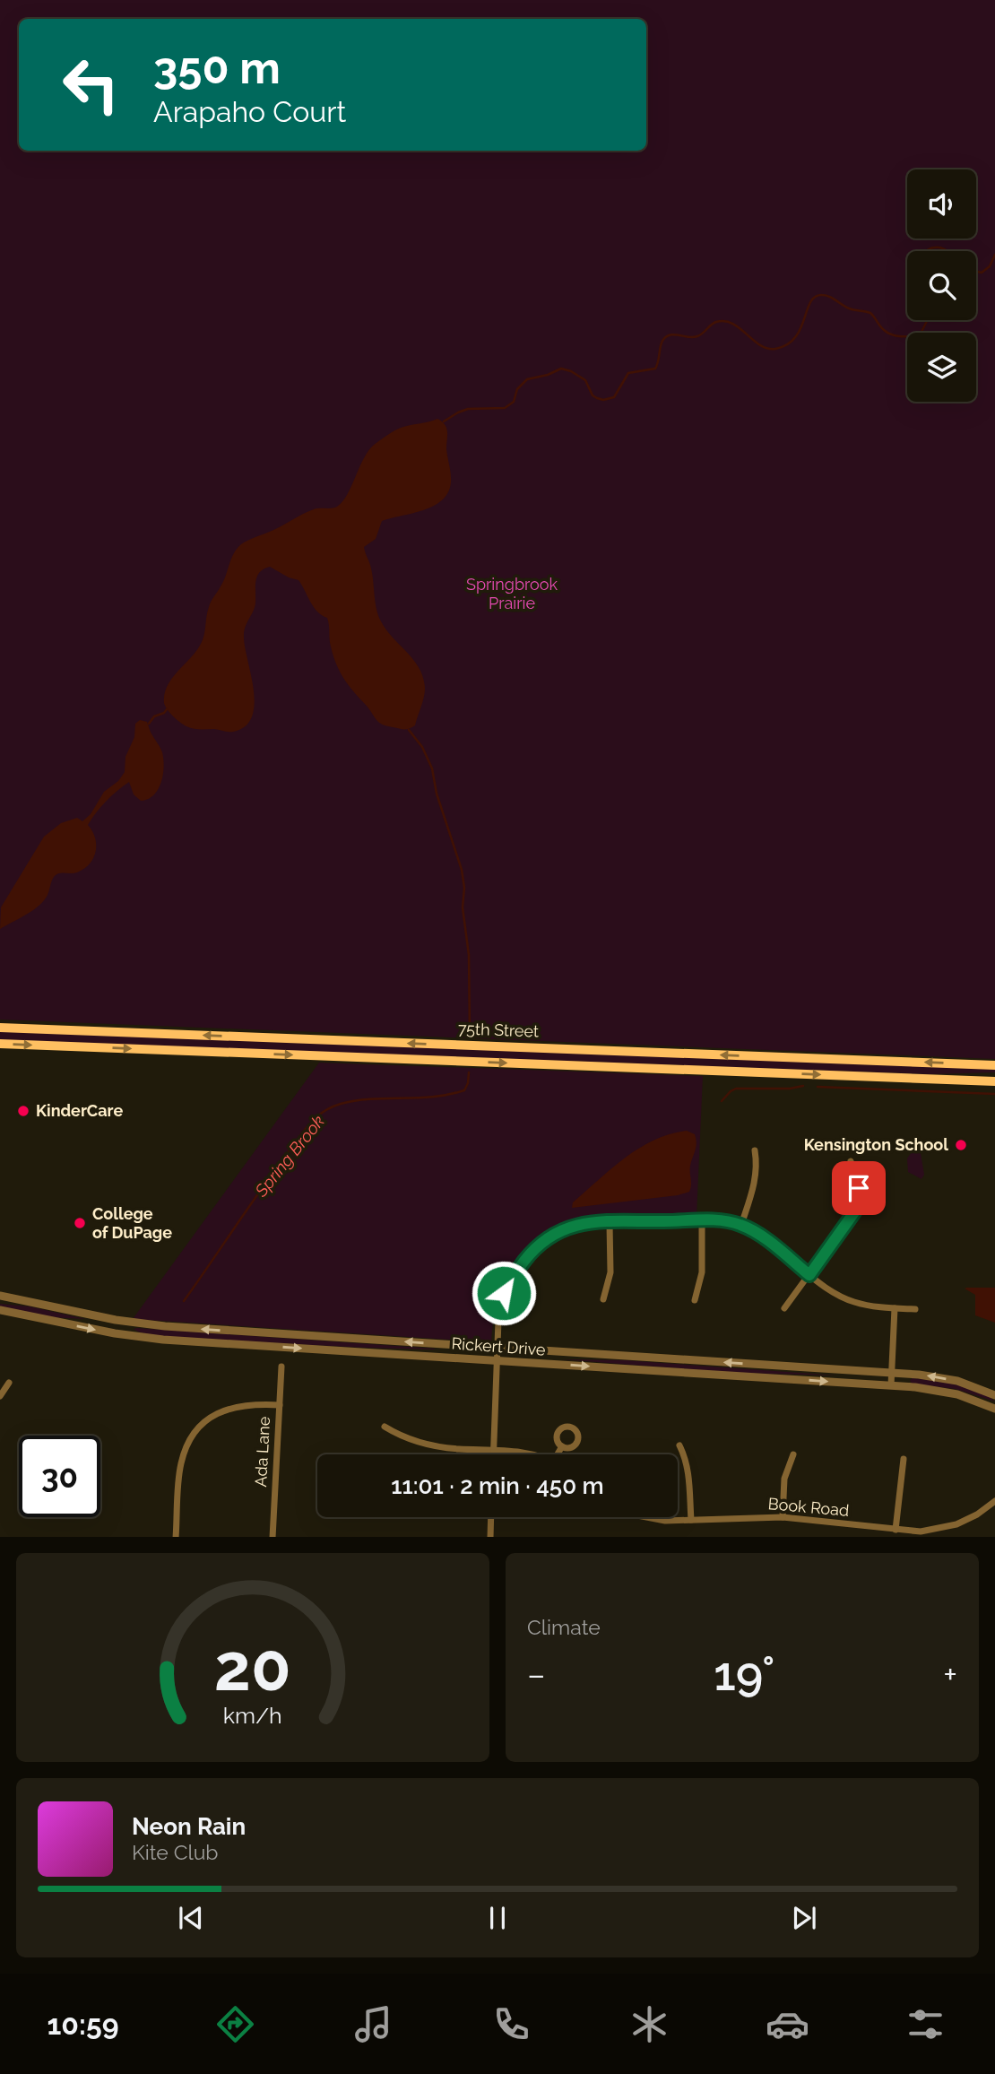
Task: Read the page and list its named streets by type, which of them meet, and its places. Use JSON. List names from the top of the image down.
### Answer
{
  "streets": {
    "main road": ["75th Street"],
    "street": ["Rickert Drive", "Ada Lane", "Book Road"]
  },
  "water": ["Spring Brook"],
  "parks": ["Springbrook Prairie"],
  "places": ["KinderCare", "Kensington School", "College of DuPage"],
  "page": {
    "turn": ["350 m", "Arapaho Court"],
    "limit": "30",
    "trip": "11:01 · 2 min · 450 m",
    "tile": "Climate",
    "heat": ["−", "19°", "+"],
    "song": ["Neon Rain", "Kite Club"],
    "tabs": "10:59",
    "gauge": ["20", "km/h"]
  }
}
